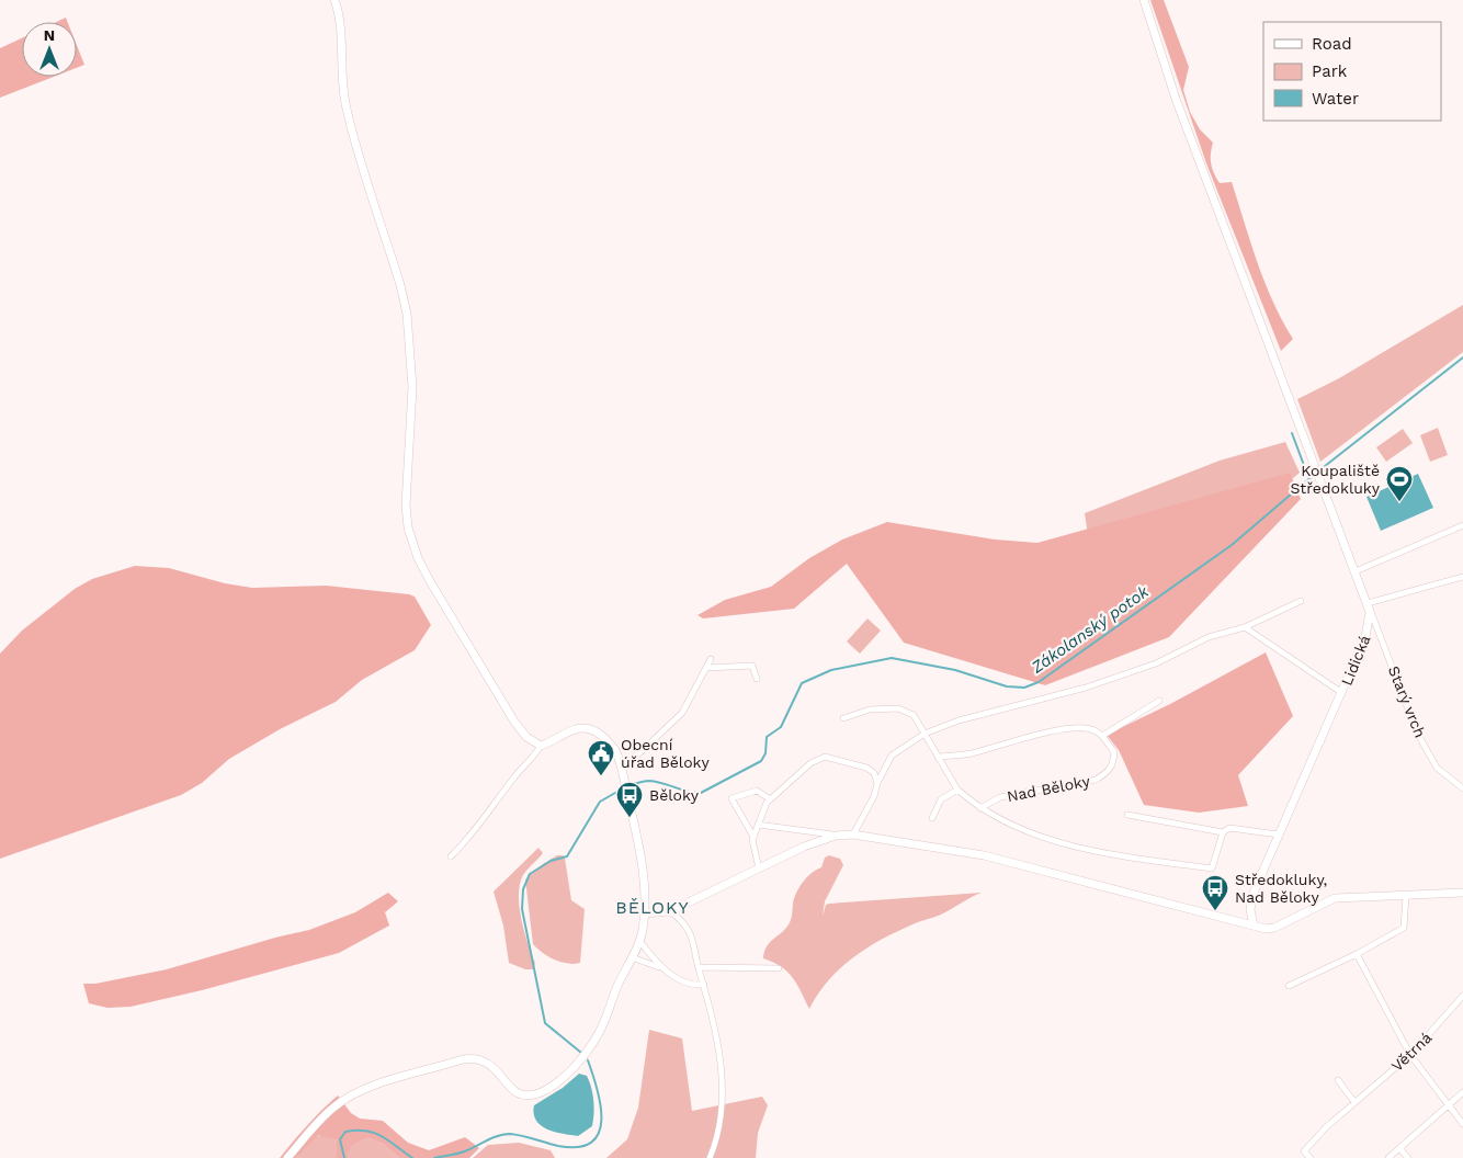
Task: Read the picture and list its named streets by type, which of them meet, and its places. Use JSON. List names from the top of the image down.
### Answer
{
  "streets": {
    "street": [
      "Lidická",
      "Starý vrch",
      "Nad Běloky",
      "Větrná"
    ]
  },
  "crossings": [
    ["Lidická", "Starý vrch"]
  ],
  "districts": ["BĚLOKY"],
  "water": ["Zákolanský potok"],
  "places": {
    "sports": ["Koupaliště Středokluky"],
    "public building": ["Obecní úřad Běloky"],
    "bus stop": ["Běloky", "Středokluky, Nad Běloky"]
  },
  "legend": ["Road", "Park", "Water"],
  "north": "top"
}
